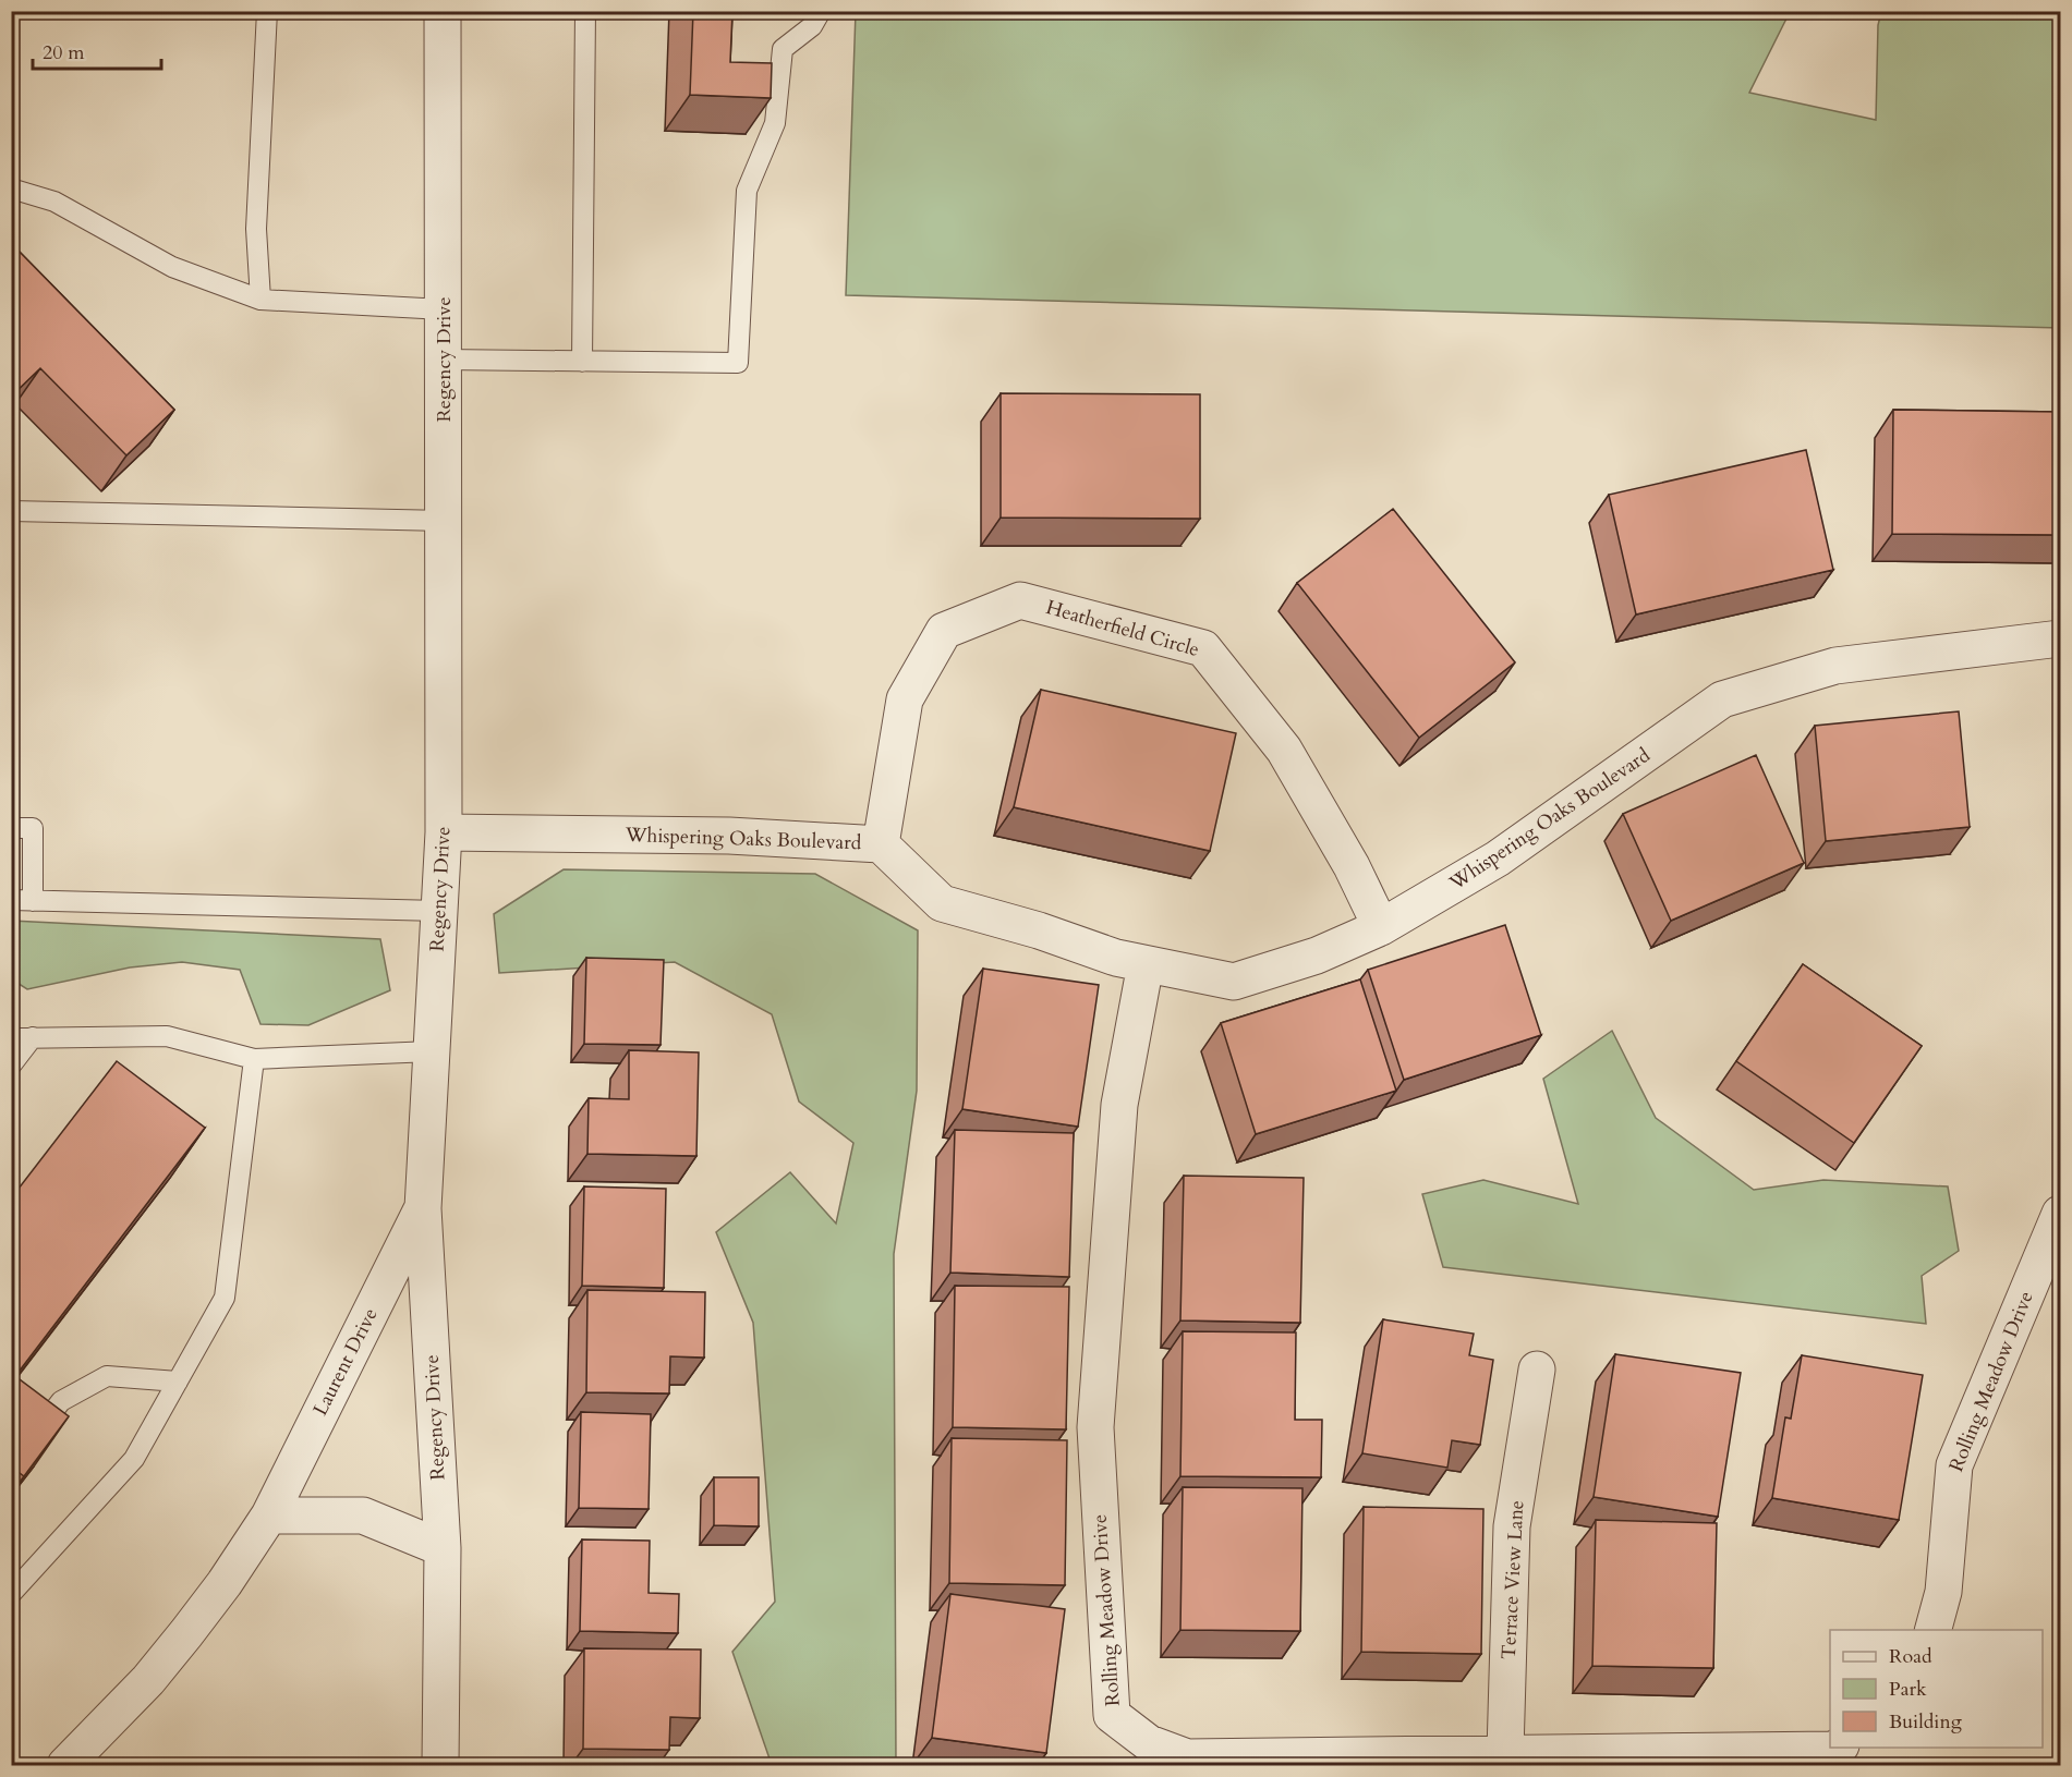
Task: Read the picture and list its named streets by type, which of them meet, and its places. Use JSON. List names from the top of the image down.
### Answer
{
  "streets": {
    "street": [
      "Regency Drive",
      "Heatherfield Circle",
      "Whispering Oaks Boulevard",
      "Laurent Drive",
      "Rolling Meadow Drive",
      "Terrace View Lane"
    ]
  },
  "crossings": [
    ["Regency Drive", "Whispering Oaks Boulevard"],
    ["Regency Drive", "Laurent Drive"],
    ["Heatherfield Circle", "Whispering Oaks Boulevard"],
    ["Whispering Oaks Boulevard", "Rolling Meadow Drive"],
    ["Rolling Meadow Drive", "Terrace View Lane"]
  ],
  "legend": ["Road", "Park", "Building"],
  "scale_bar": "20 m"
}
